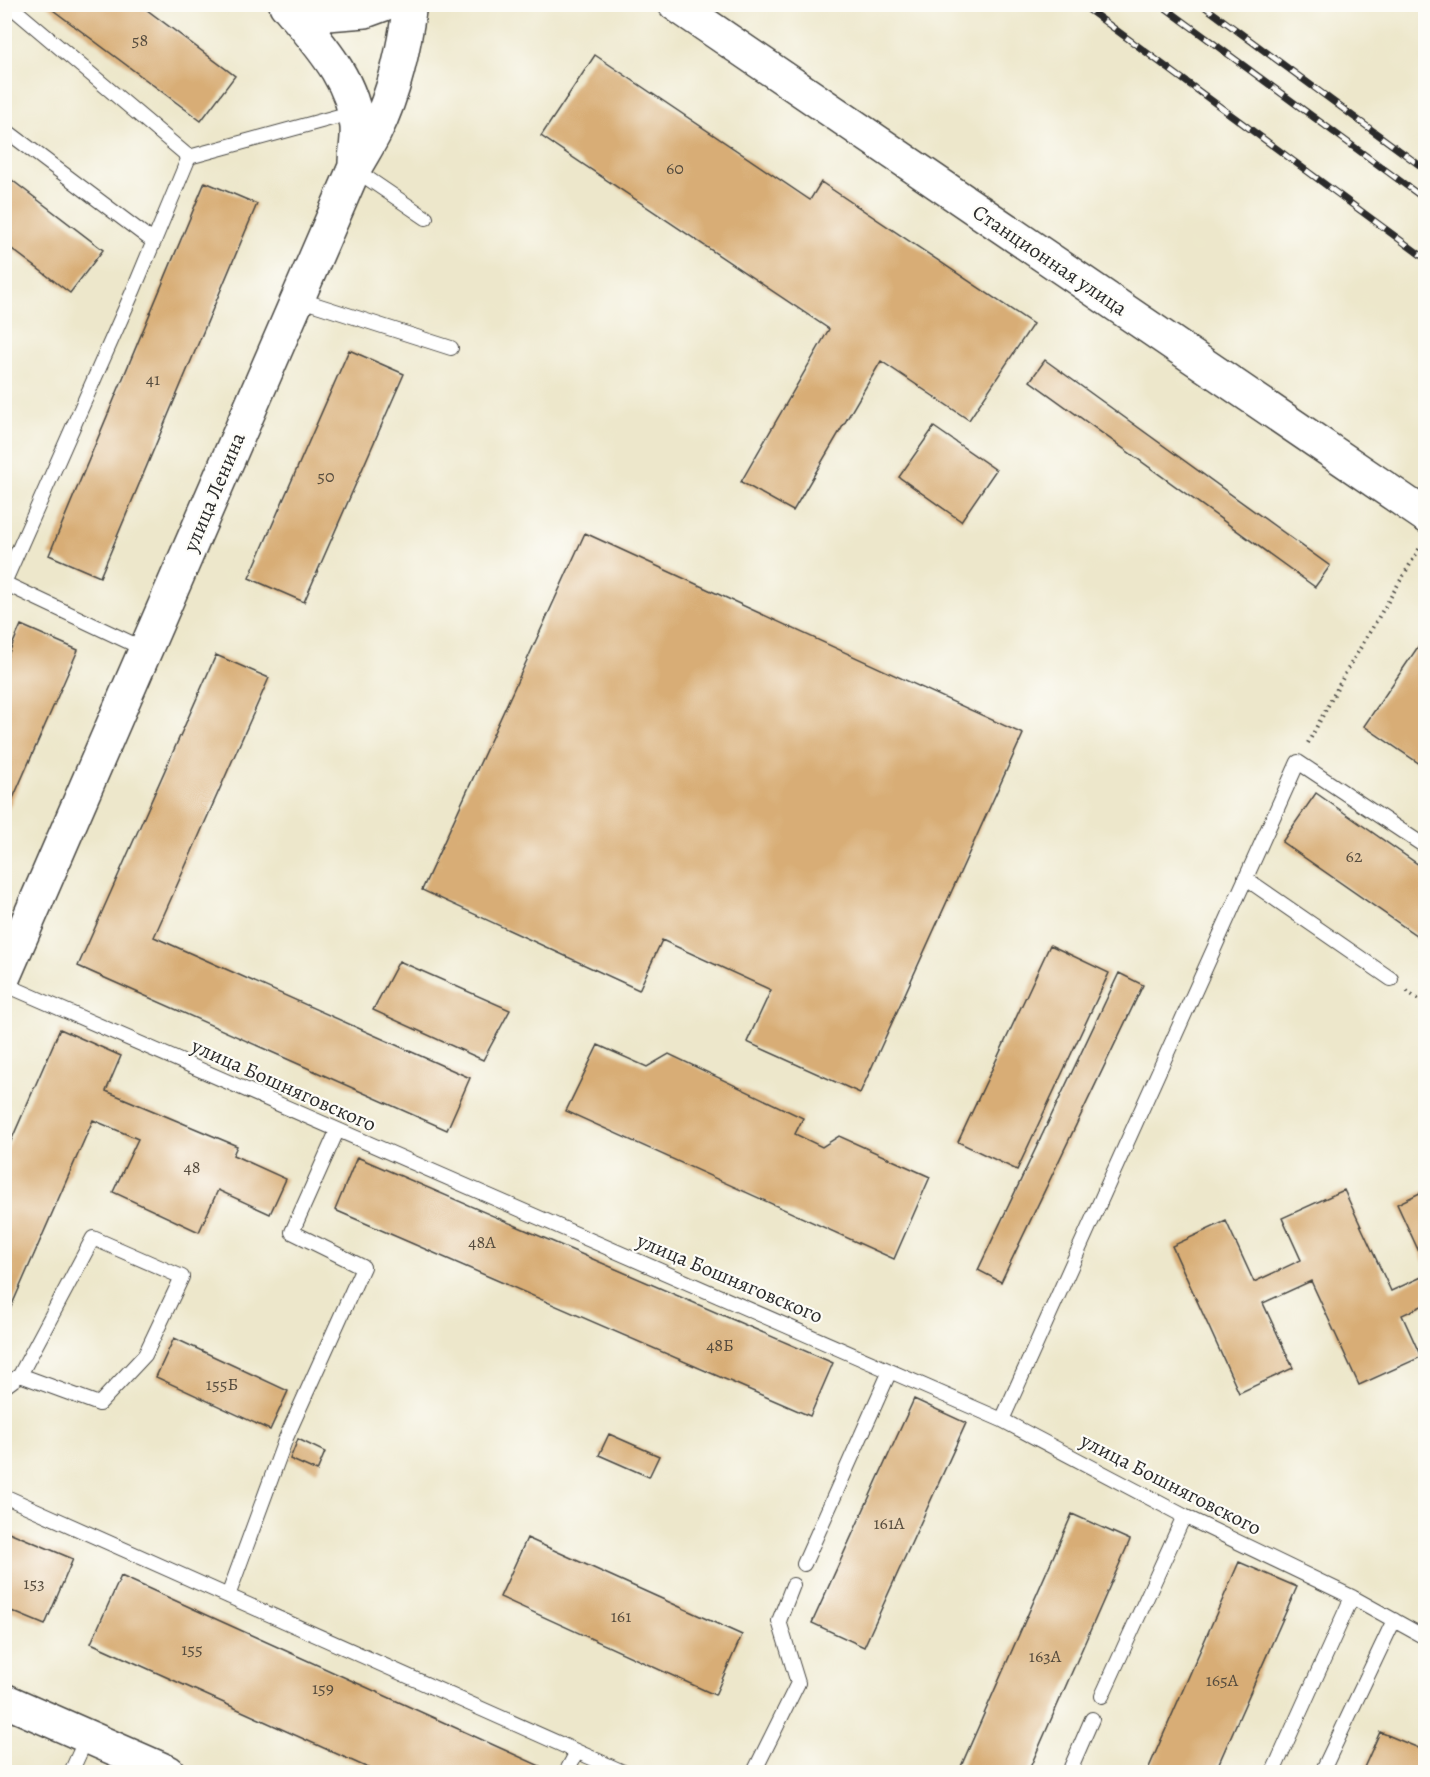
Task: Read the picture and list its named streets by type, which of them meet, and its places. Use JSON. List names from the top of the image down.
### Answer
{
  "streets": {
    "main road": ["Станционная улица", "улица Ленина"],
    "lane": ["улица Бошняговского"]
  },
  "house_numbers": [
    "58",
    "60",
    "41",
    "50",
    "62",
    "48",
    "48А",
    "48Б",
    "155Б",
    "161А",
    "153",
    "161",
    "155",
    "163А",
    "165А",
    "159"
  ]
}
